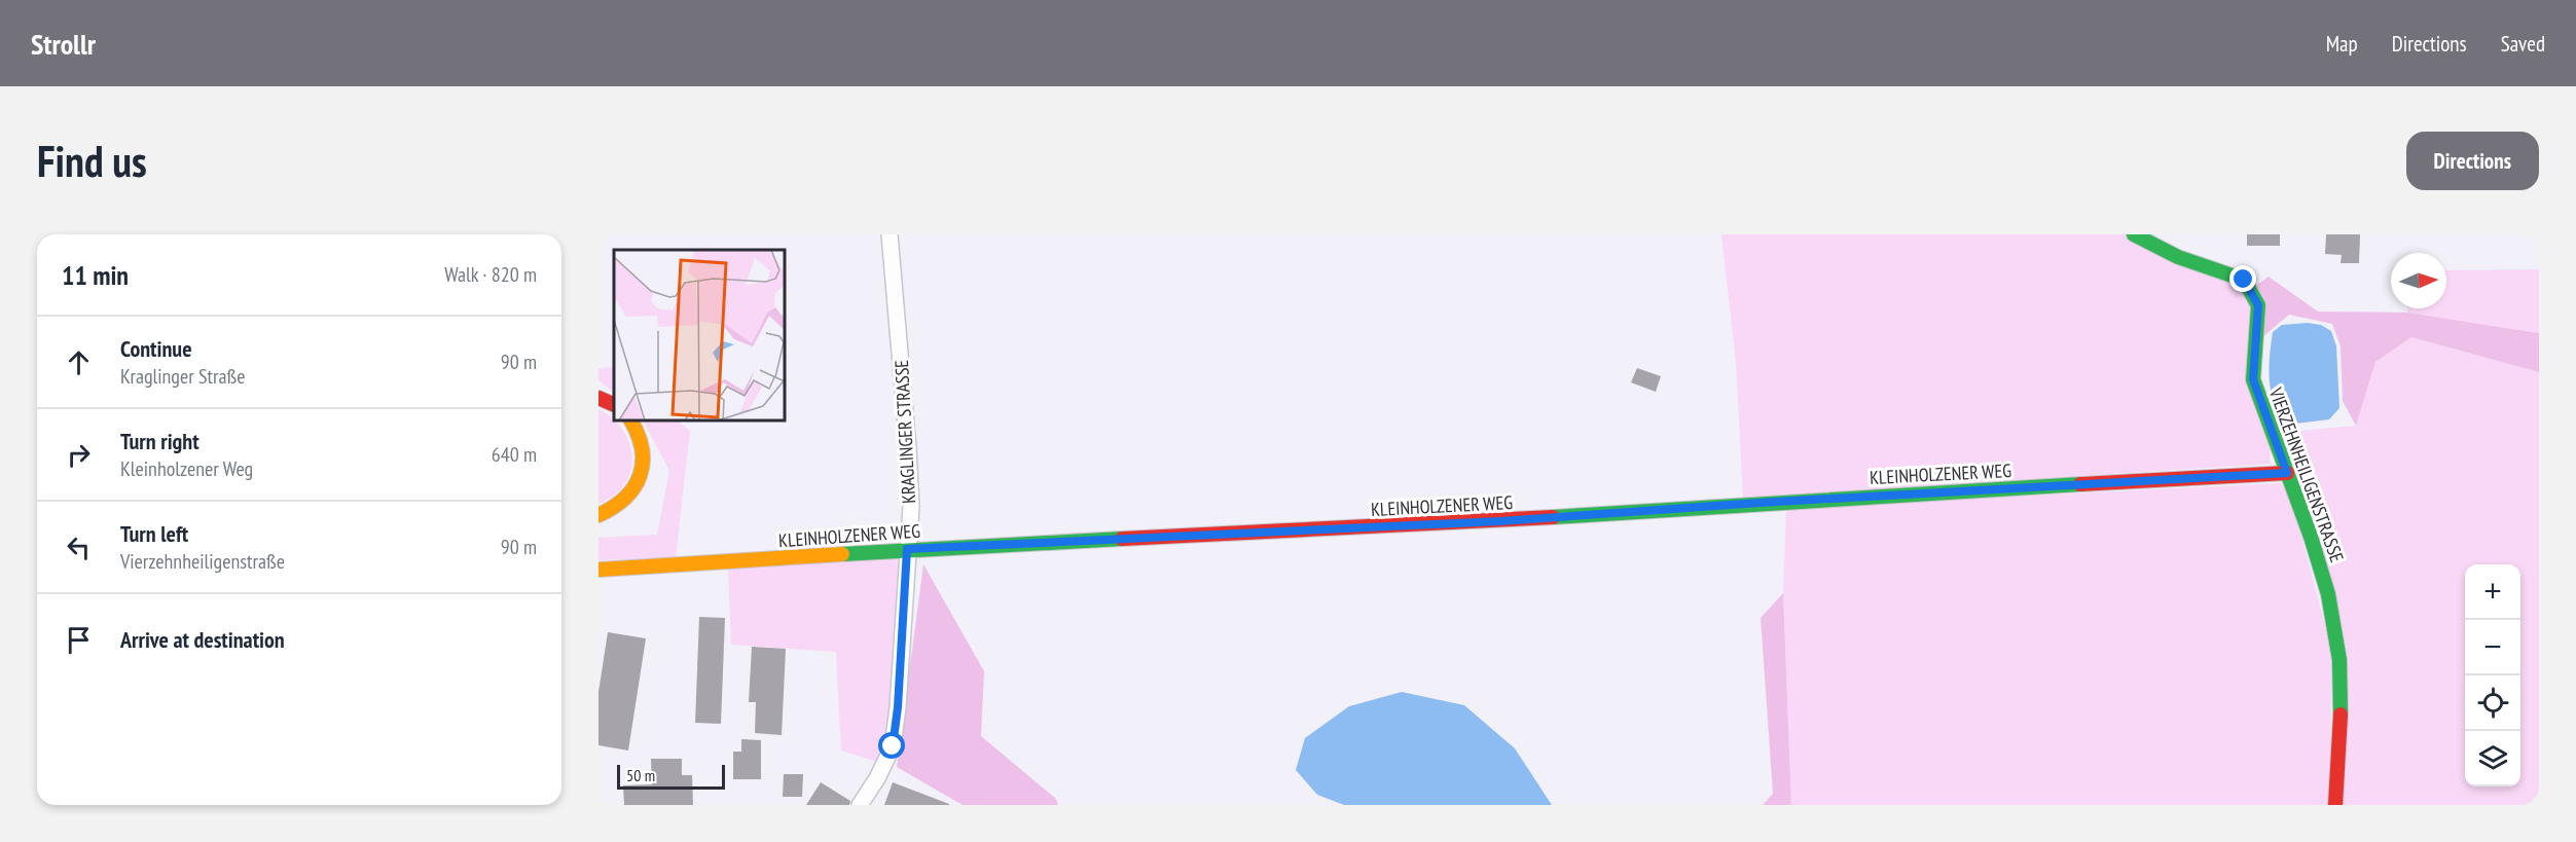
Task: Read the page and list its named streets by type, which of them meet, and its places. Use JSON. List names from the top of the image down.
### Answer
{
  "streets": {
    "street": ["KRAGLINGER STRASSE", "KLEINHOLZENER WEG", "VIERZEHNHEILIGENSTRASSE"]
  },
  "crossings": [
    ["KRAGLINGER STRASSE", "KLEINHOLZENER WEG"],
    ["KLEINHOLZENER WEG", "VIERZEHNHEILIGENSTRASSE"]
  ],
  "scale_bar": "50 m",
  "north": "right",
  "page": {
    "header": "Strollr",
    "nav": ["Map", "Directions", "Saved"],
    "buttons": "Directions",
    "title": "Find us",
    "heading": ["11 min", "Walk · 820 m"],
    "list": [
      ["Continue", "Kraglinger Straße", "90 m"],
      ["Turn right", "Kleinholzener Weg", "640 m"],
      ["Turn left", "Vierzehnheiligenstraße", "90 m"],
      "Arrive at destination"
    ],
    "map_buttons": ["+", "−"],
    "scale": "50 m"
  }
}
